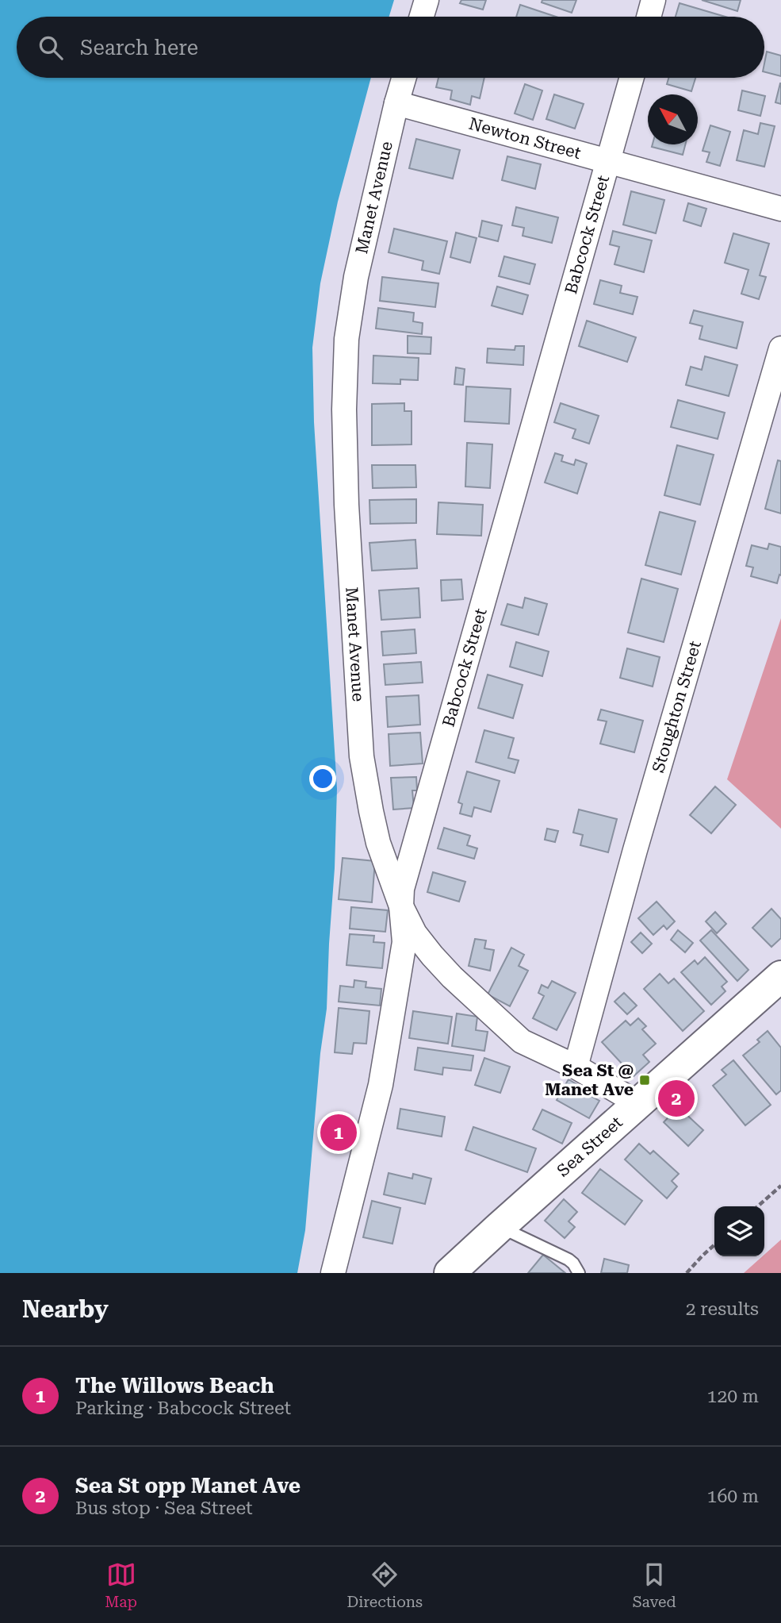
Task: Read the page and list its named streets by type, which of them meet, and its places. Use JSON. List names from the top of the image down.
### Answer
{
  "streets": {
    "main road": ["Sea Street"],
    "street": [
      "Newton Street",
      "Manet Avenue",
      "Babcock Street",
      "Stoughton Street"
    ]
  },
  "crossings": [
    ["Newton Street", "Manet Avenue"],
    ["Newton Street", "Babcock Street"],
    ["Manet Avenue", "Babcock Street"],
    ["Manet Avenue", "Stoughton Street"],
    ["Manet Avenue", "Sea Street"]
  ],
  "places": {
    "transit": ["Sea St @ Manet Ave"]
  },
  "north": "top left",
  "page": {
    "search": "Search here",
    "pins": ["2", "1"],
    "heading": ["Nearby", "2 results"],
    "list": [
      {
        "mark": "1",
        "name": "The Willows Beach",
        "note": "Parking · Babcock Street",
        "value": "120 m"
      },
      {
        "mark": "2",
        "name": "Sea St opp Manet Ave",
        "note": "Bus stop · Sea Street",
        "value": "160 m"
      }
    ],
    "nav": ["Map", "Directions", "Saved"]
  }
}
